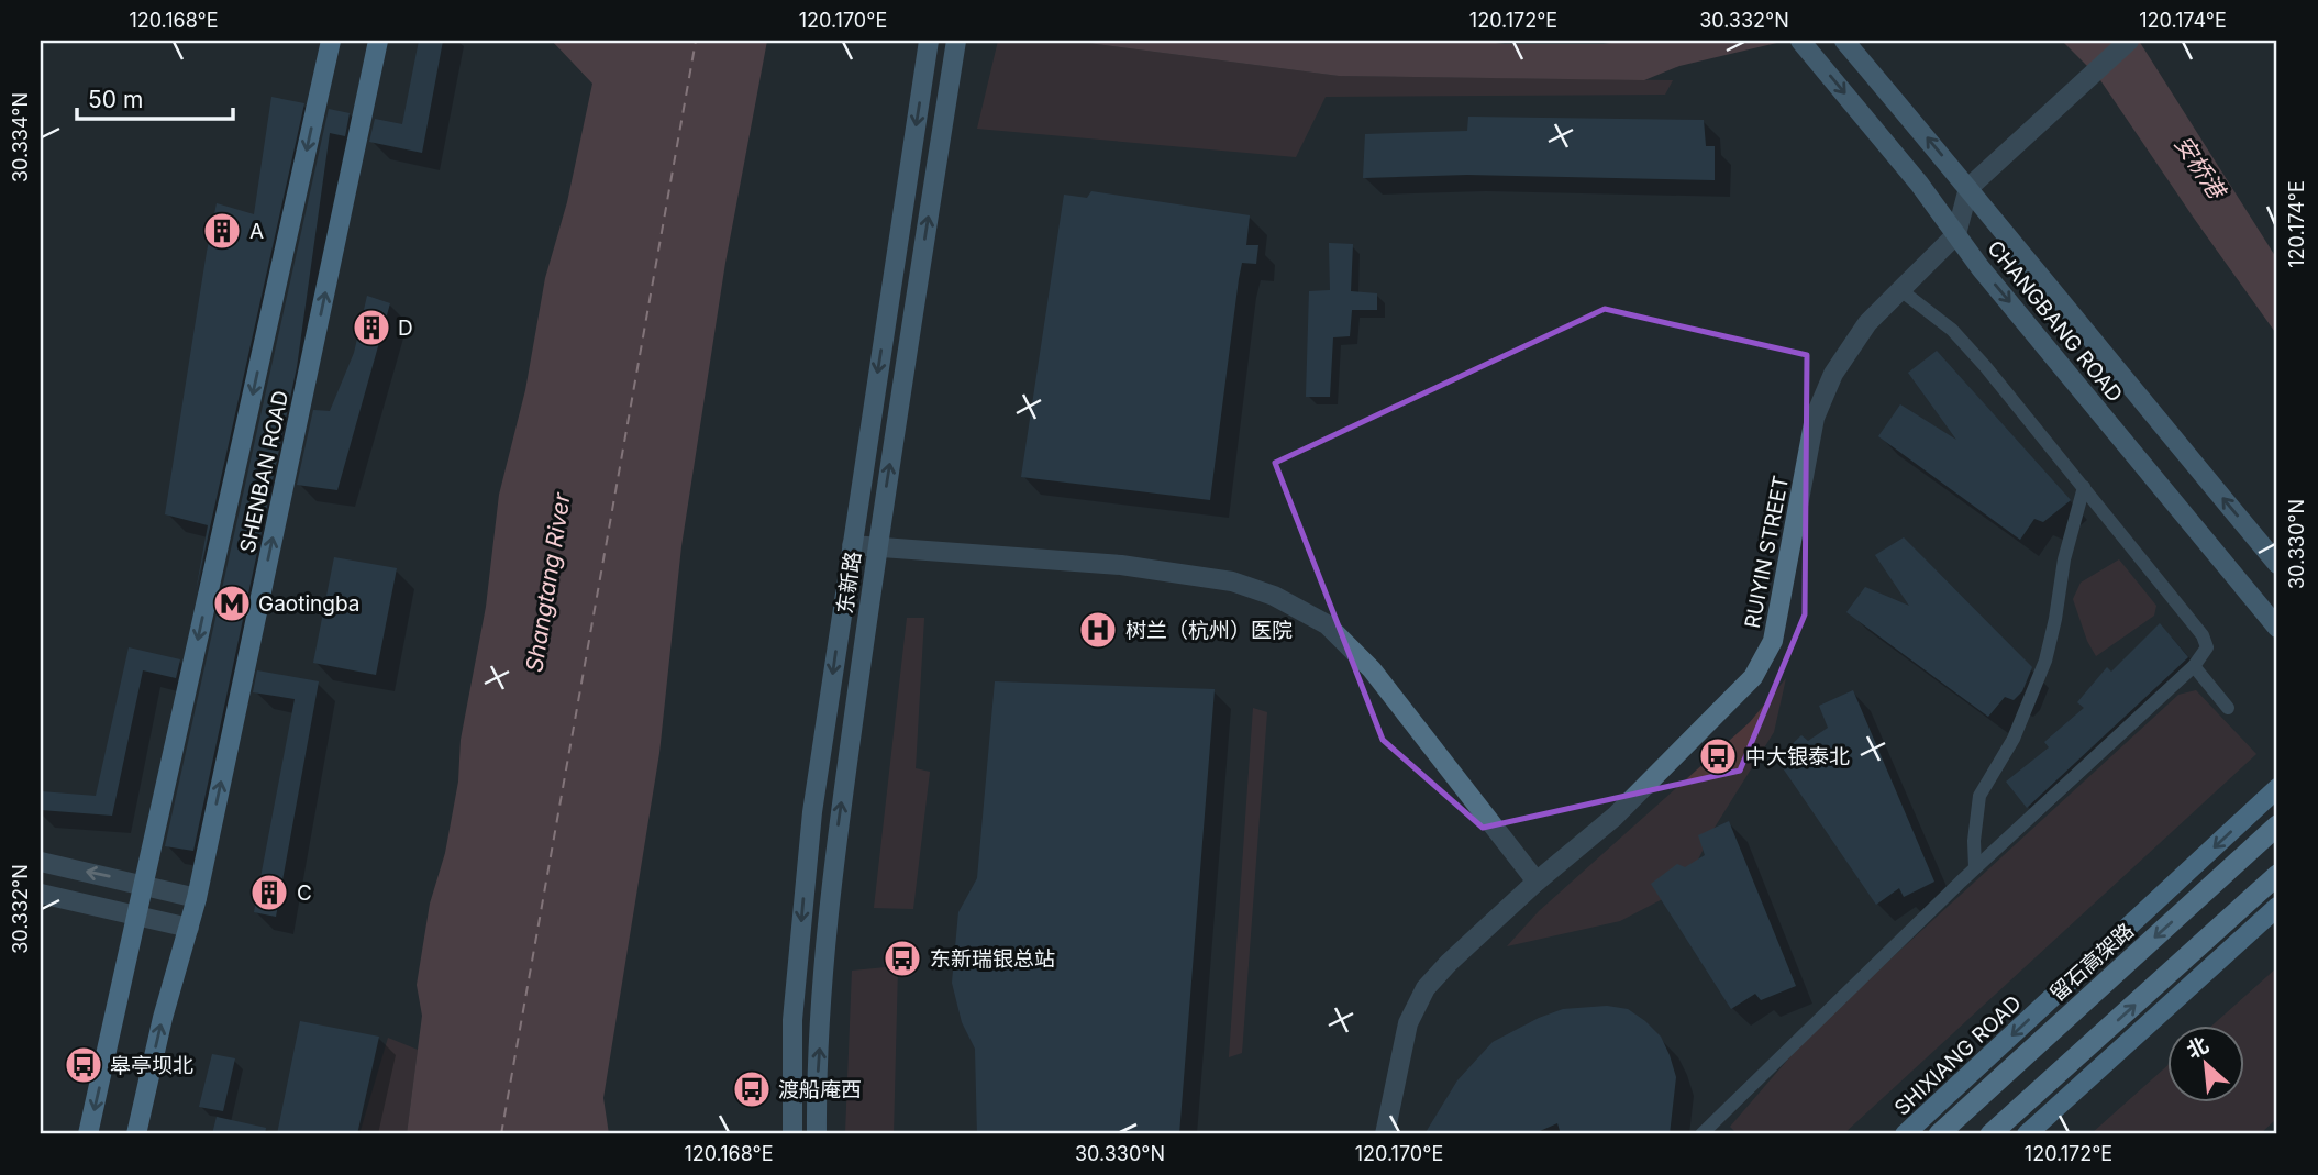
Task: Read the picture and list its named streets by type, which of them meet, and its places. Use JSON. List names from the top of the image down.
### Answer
{
  "streets": {
    "highway": ["留石高架路"],
    "main road": [
      "CHANGBANG ROAD",
      "SHENBAN ROAD",
      "东新路",
      "SHIXIANG ROAD"
    ],
    "street": ["RUIYIN STREET"]
  },
  "crossings": [
    ["CHANGBANG ROAD", "RUIYIN STREET"]
  ],
  "water": ["安桥港", "Shangtang River"],
  "places": {
    "building": ["A", "D", "C"],
    "metro station": ["Gaotingba"],
    "hospital": ["树兰（杭州）医院"],
    "bus stop": [
      "中大银泰北",
      "东新瑞银总站",
      "皋亭坝北",
      "渡船庵西"
    ]
  },
  "scale_bar": "50 m",
  "north": "top left",
  "coordinates": [
    "120.168°E",
    "120.170°E",
    "120.172°E",
    "30.332°N",
    "120.174°E",
    "30.334°N",
    "30.330°N"
  ]
}
